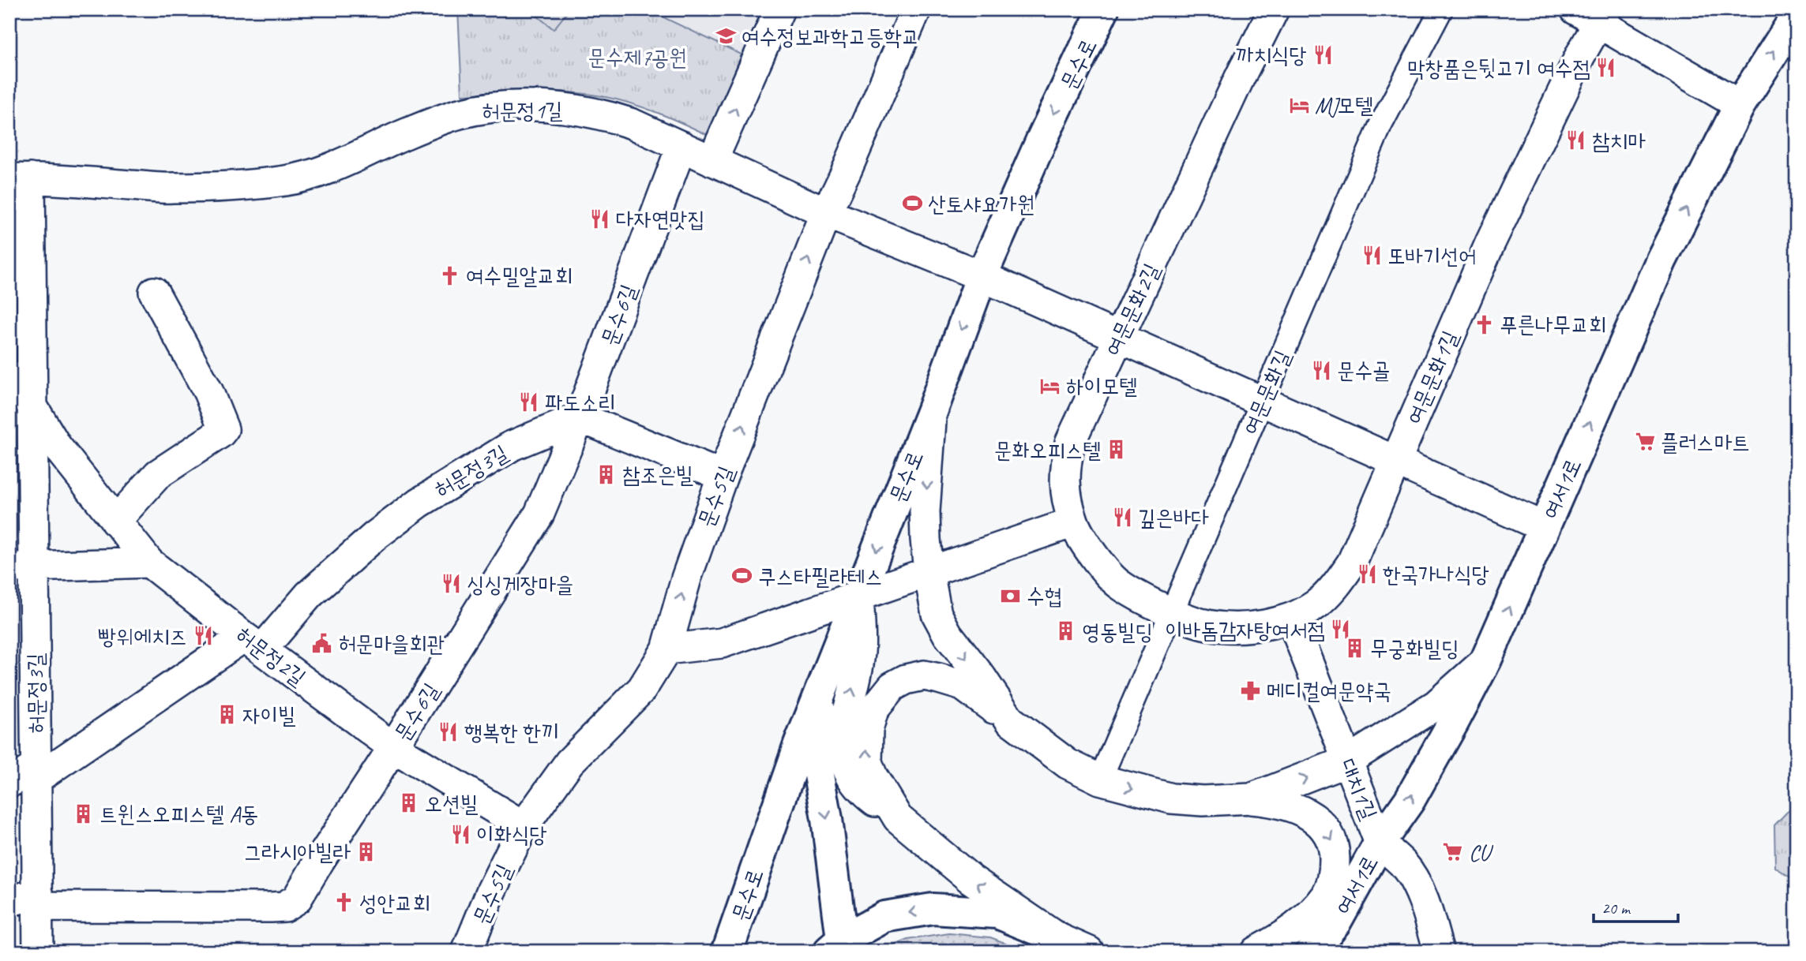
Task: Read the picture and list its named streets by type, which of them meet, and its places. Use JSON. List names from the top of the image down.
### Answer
{
  "streets": {
    "street": [
      "문수로",
      "허문정1길",
      "여문문화2길",
      "문수6길",
      "여문문화1길",
      "여문문화길",
      "허문정3길",
      "여서1로",
      "문수5길",
      "허문정2길",
      "대치1길"
    ]
  },
  "crossings": [
    ["문수로", "허문정1길"],
    ["허문정1길", "여문문화2길"],
    ["허문정1길", "문수6길"],
    ["허문정1길", "여문문화1길"],
    ["허문정1길", "여문문화길"],
    ["허문정1길", "허문정3길"],
    ["허문정1길", "여서1로"],
    ["허문정1길", "문수5길"],
    ["여문문화2길", "여문문화1길"],
    ["여문문화2길", "여문문화길"],
    ["문수6길", "허문정3길"],
    ["문수6길", "허문정2길"],
    ["여문문화1길", "여문문화길"],
    ["여문문화1길", "대치1길"],
    ["허문정3길", "허문정2길"],
    ["여서1로", "대치1길"],
    ["문수5길", "허문정2길"]
  ],
  "one_way": ["문수로", "여서1로"],
  "parks": ["문수제7공원"],
  "places": {
    "school or university": ["여수정보과학고등학교"],
    "restaurant": [
      "까치식당",
      "막창품은뒷고기 여수점",
      "참치마",
      "다자연맛집",
      "또바기선어",
      "문수골",
      "파도소리",
      "깊은바다",
      "한국가나식당",
      "싱싱게장마을",
      "이바돔감자탕여서점",
      "빵위에치즈",
      "행복한 한끼",
      "이화식당"
    ],
    "hotel": ["MJ모텔", "하이모텔"],
    "sports": ["산토샤요가원", "쿠스타필라테스"],
    "church": ["여수밀알교회", "푸른나무교회", "성안교회"],
    "supermarket": ["플러스마트", "CU"],
    "building": [
      "문화오피스텔",
      "참조은빌",
      "영동빌딩",
      "무궁화빌딩",
      "자이빌",
      "오션빌",
      "트윈스오피스텔 A동",
      "그라시아빌라"
    ],
    "bank": ["수협"],
    "public building": ["허문마을회관"],
    "pharmacy": ["메디컬여문약국"]
  },
  "scale_bar": "20 m"
}
